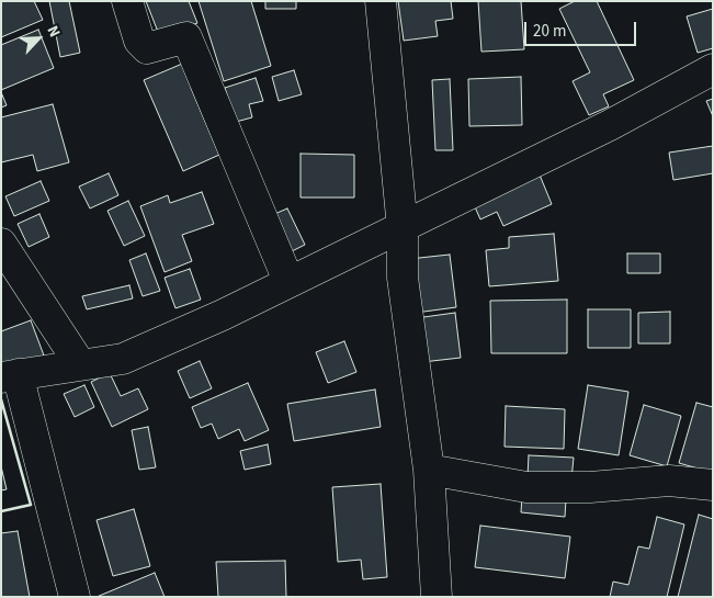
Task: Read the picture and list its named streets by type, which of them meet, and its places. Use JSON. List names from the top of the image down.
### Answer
{
  "scale_bar": "20 m",
  "north": "top right"
}
